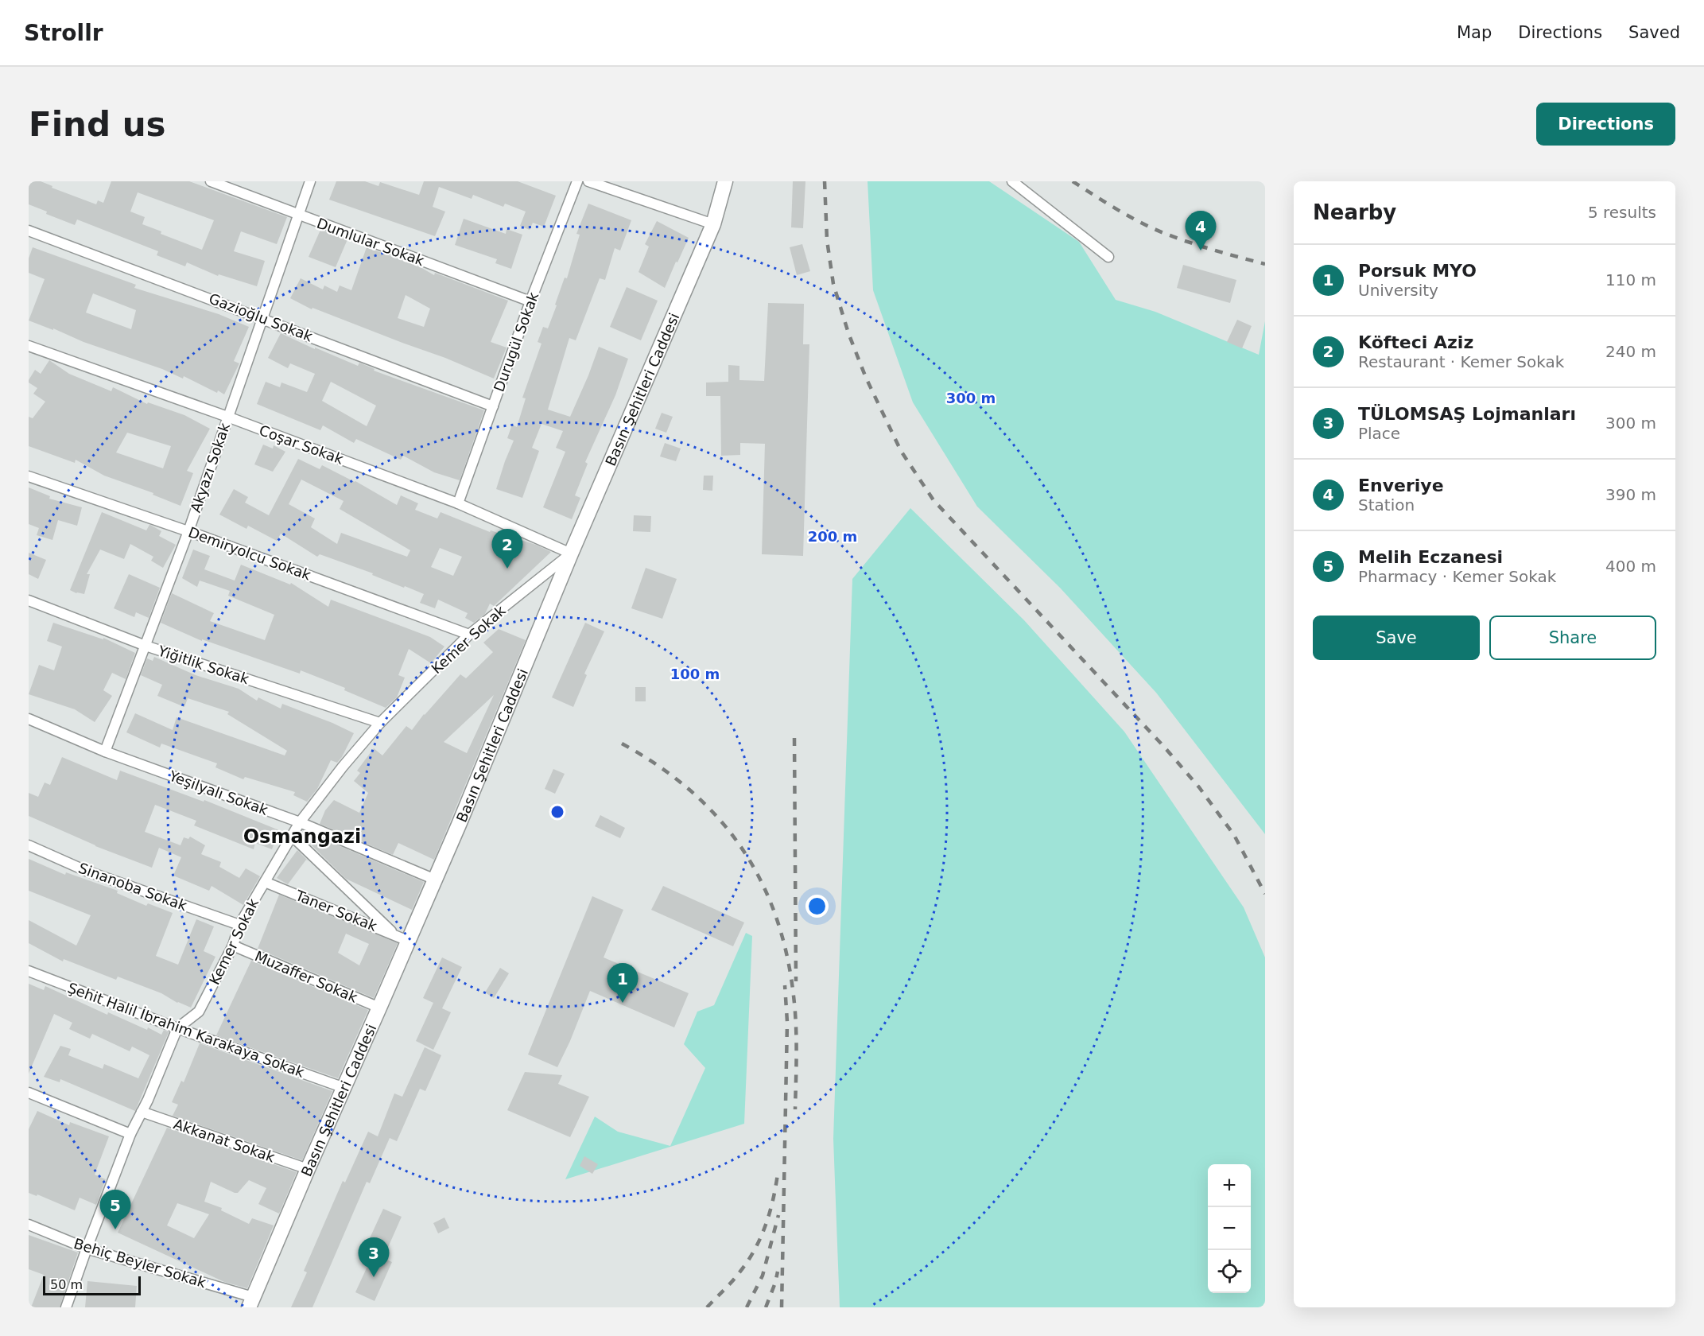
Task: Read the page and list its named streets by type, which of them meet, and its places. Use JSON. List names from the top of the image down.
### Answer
{
  "streets": {
    "main road": ["Basın Şehitleri Caddesi"],
    "street": [
      "Dumlular Sokak",
      "Gazioğlu Sokak",
      "Durugül Sokak",
      "Coşar Sokak",
      "Akyazı Sokak",
      "Demiryolcu Sokak",
      "Kemer Sokak",
      "Yiğitlik Sokak",
      "Yeşilyalı Sokak",
      "Sinanoba Sokak",
      "Taner Sokak",
      "Muzaffer Sokak",
      "Şehit Halil İbrahim Karakaya Sokak",
      "Akkanat Sokak",
      "Behiç Beyler Sokak"
    ]
  },
  "crossings": [
    ["Dumlular Sokak", "Durugül Sokak"],
    ["Dumlular Sokak", "Akyazı Sokak"],
    ["Gazioğlu Sokak", "Durugül Sokak"],
    ["Gazioğlu Sokak", "Akyazı Sokak"],
    ["Durugül Sokak", "Coşar Sokak"],
    ["Basın Şehitleri Caddesi", "Coşar Sokak"],
    ["Basın Şehitleri Caddesi", "Kemer Sokak"],
    ["Basın Şehitleri Caddesi", "Yeşilyalı Sokak"],
    ["Basın Şehitleri Caddesi", "Taner Sokak"],
    ["Basın Şehitleri Caddesi", "Muzaffer Sokak"],
    ["Basın Şehitleri Caddesi", "Şehit Halil İbrahim Karakaya Sokak"],
    ["Basın Şehitleri Caddesi", "Akkanat Sokak"],
    ["Basın Şehitleri Caddesi", "Behiç Beyler Sokak"],
    ["Coşar Sokak", "Akyazı Sokak"],
    ["Coşar Sokak", "Kemer Sokak"],
    ["Akyazı Sokak", "Demiryolcu Sokak"],
    ["Akyazı Sokak", "Yiğitlik Sokak"],
    ["Akyazı Sokak", "Yeşilyalı Sokak"],
    ["Demiryolcu Sokak", "Kemer Sokak"],
    ["Kemer Sokak", "Yiğitlik Sokak"],
    ["Kemer Sokak", "Yeşilyalı Sokak"],
    ["Kemer Sokak", "Sinanoba Sokak"],
    ["Kemer Sokak", "Taner Sokak"],
    ["Kemer Sokak", "Muzaffer Sokak"],
    ["Kemer Sokak", "Şehit Halil İbrahim Karakaya Sokak"],
    ["Kemer Sokak", "Akkanat Sokak"],
    ["Kemer Sokak", "Behiç Beyler Sokak"]
  ],
  "districts": ["Osmangazi"],
  "scale_bar": "50 m",
  "page": {
    "header": "Strollr",
    "nav": ["Map", "Directions", "Saved"],
    "buttons": [
      "Directions",
      ["Save", "Share"]
    ],
    "title": "Find us",
    "heading": ["Nearby", "5 results"],
    "pins": [
      "4",
      "2",
      "1",
      "5",
      "3"
    ],
    "list": [
      {
        "mark": "1",
        "name": "Porsuk MYO",
        "note": "University",
        "value": "110 m"
      },
      {
        "mark": "2",
        "name": "Köfteci Aziz",
        "note": "Restaurant · Kemer Sokak",
        "value": "240 m"
      },
      {
        "mark": "3",
        "name": "TÜLOMSAŞ Lojmanları",
        "note": "Place",
        "value": "300 m"
      },
      {
        "mark": "4",
        "name": "Enveriye",
        "note": "Station",
        "value": "390 m"
      },
      {
        "mark": "5",
        "name": "Melih Eczanesi",
        "note": "Pharmacy · Kemer Sokak",
        "value": "400 m"
      }
    ],
    "map_buttons": ["+", "−"],
    "scale": "50 m"
  },
  "rings": ["300 m", "200 m", "100 m"]
}
